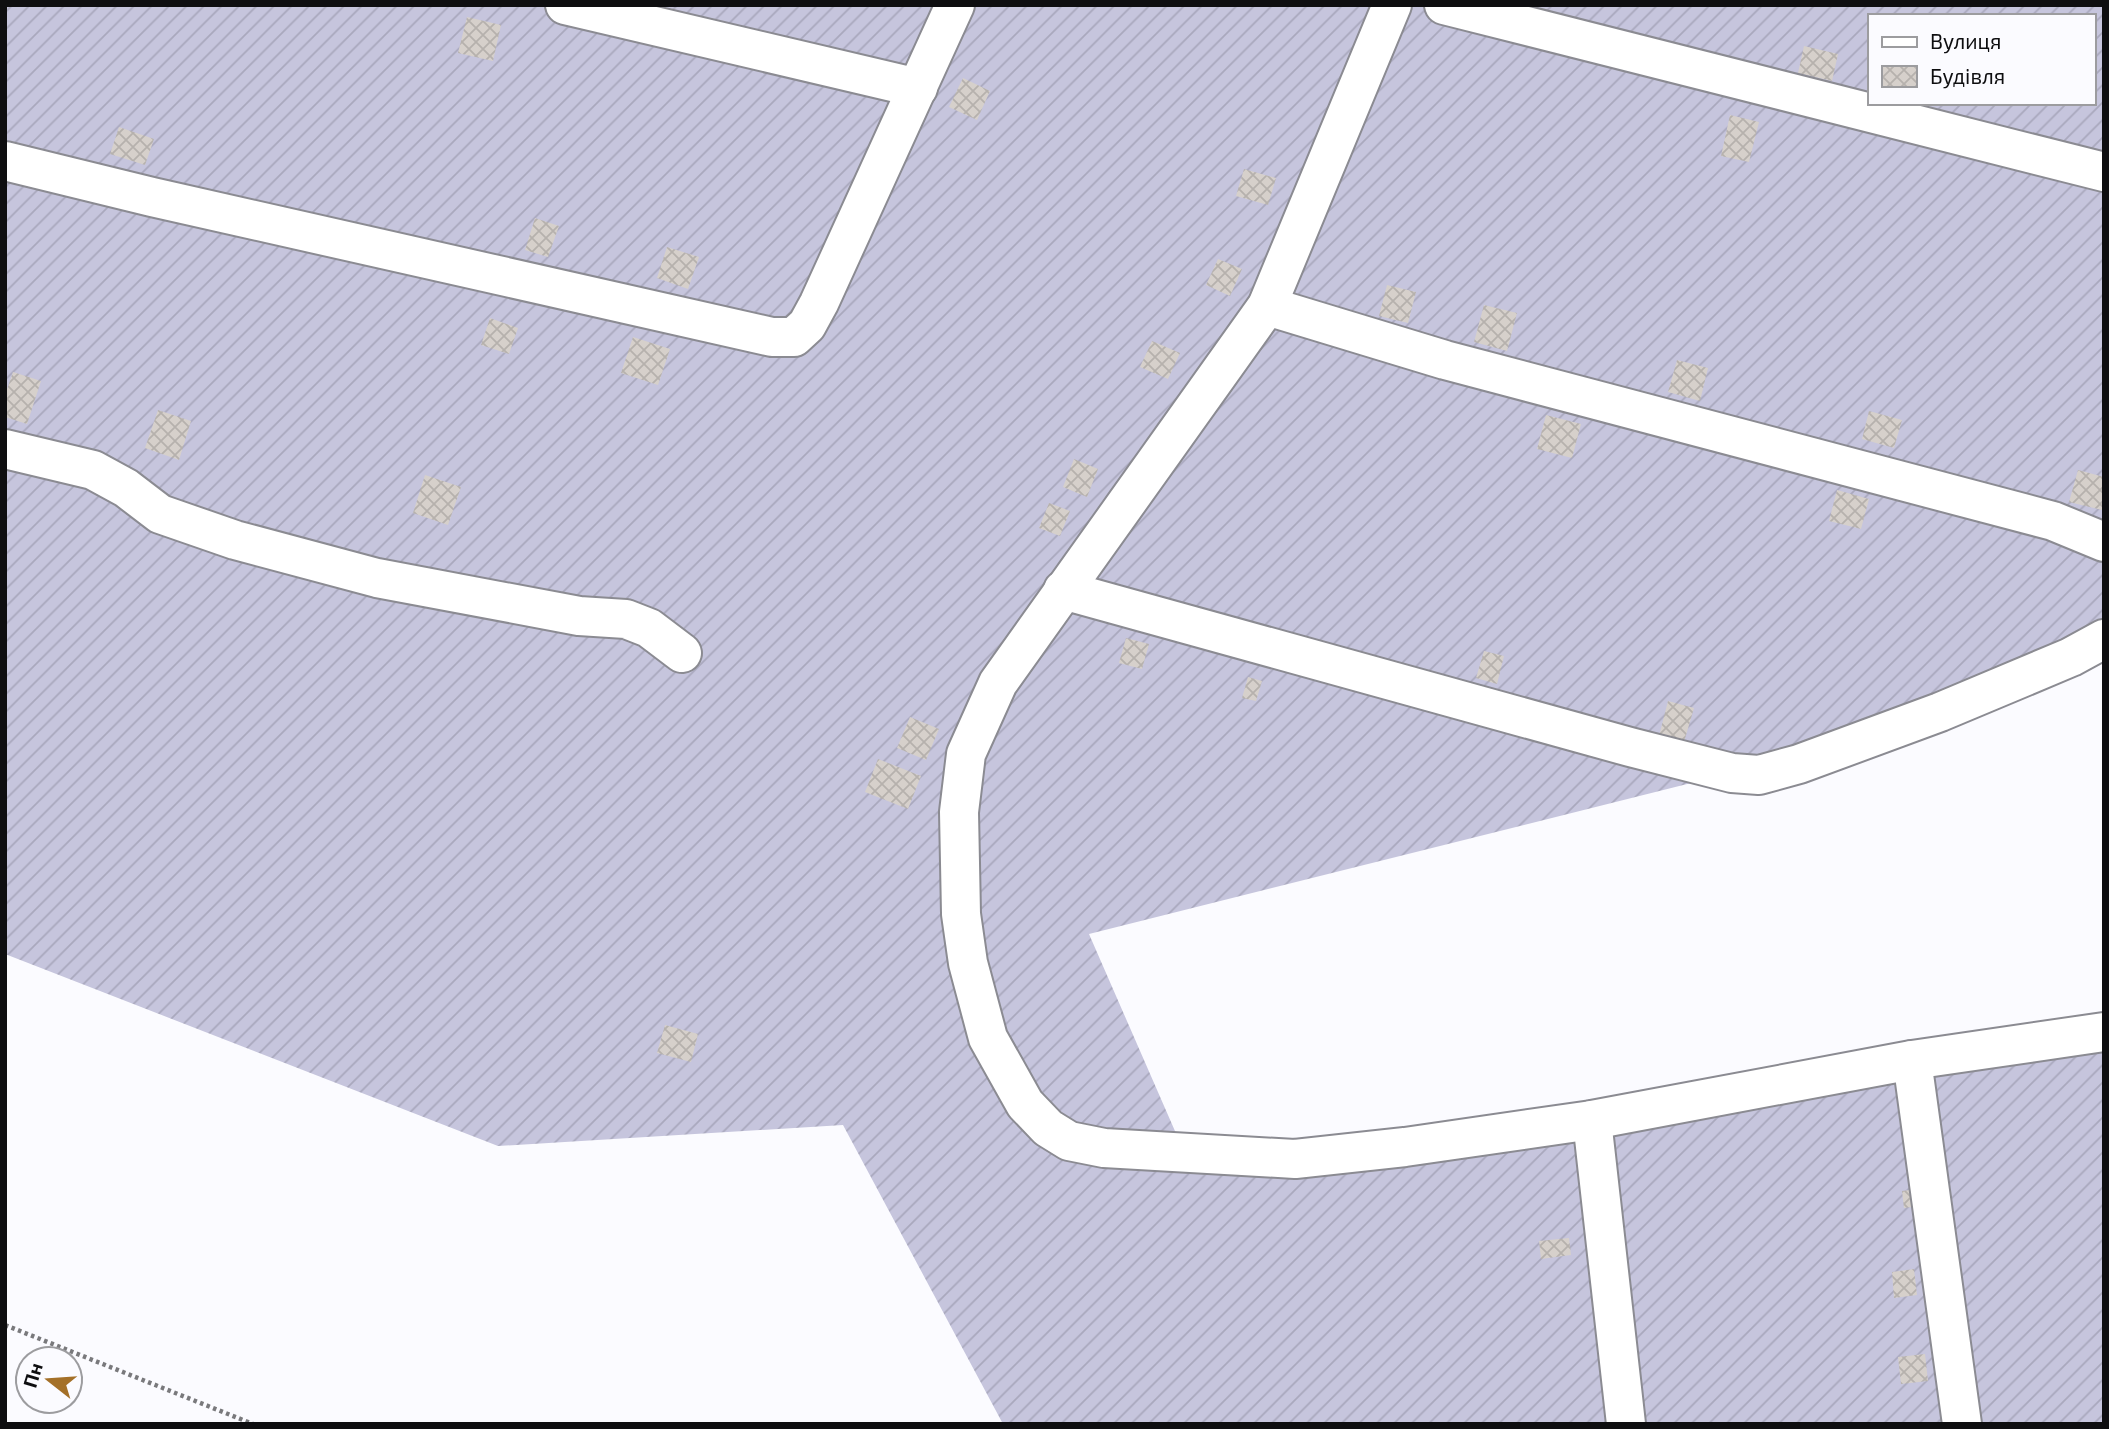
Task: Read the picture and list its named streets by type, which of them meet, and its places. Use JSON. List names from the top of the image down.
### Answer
{
  "legend": ["Вулиця", "Будівля"],
  "north": "left"
}
